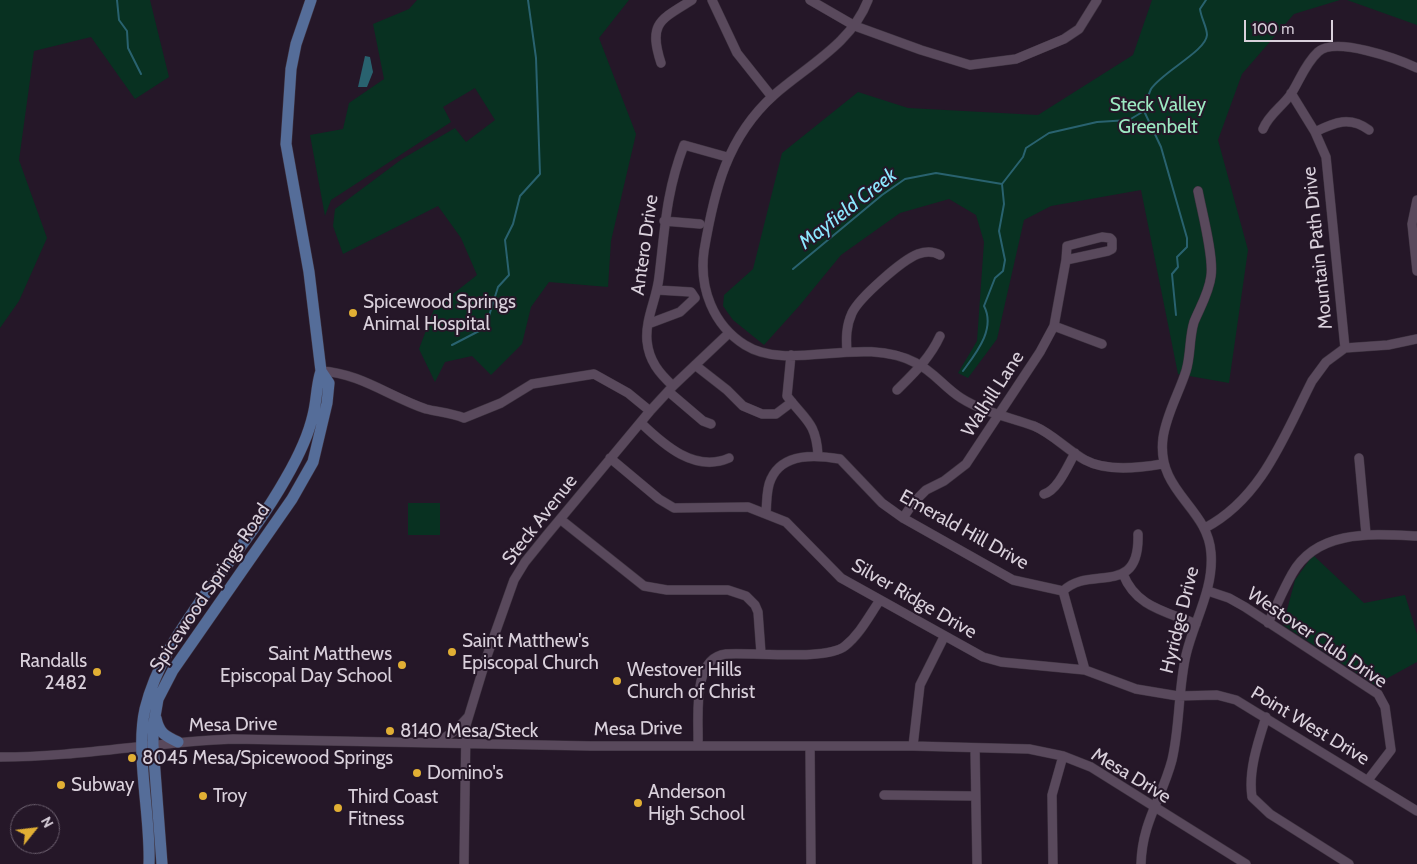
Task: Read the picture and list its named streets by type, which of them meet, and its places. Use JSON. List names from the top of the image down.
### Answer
{
  "streets": {
    "main road": ["Spicewood Springs Road"],
    "street": [
      "Antero Drive",
      "Mountain Path Drive",
      "Walhill Lane",
      "Steck Avenue",
      "Emerald Hill Drive",
      "Silver Ridge Drive",
      "Hyridge Drive",
      "Westover Club Drive",
      "Mesa Drive",
      "Point West Drive"
    ]
  },
  "crossings": [
    ["Antero Drive", "Steck Avenue"],
    ["Walhill Lane", "Emerald Hill Drive"],
    ["Steck Avenue", "Silver Ridge Drive"],
    ["Steck Avenue", "Mesa Drive"],
    ["Emerald Hill Drive", "Silver Ridge Drive"],
    ["Spicewood Springs Road", "Mesa Drive"],
    ["Silver Ridge Drive", "Hyridge Drive"],
    ["Silver Ridge Drive", "Point West Drive"],
    ["Hyridge Drive", "Westover Club Drive"],
    ["Hyridge Drive", "Mesa Drive"],
    ["Hyridge Drive", "Point West Drive"],
    ["Westover Club Drive", "Point West Drive"]
  ],
  "water": ["Mayfield Creek"],
  "parks": ["Steck Valley Greenbelt"],
  "places": [
    "Spicewood Springs Animal Hospital",
    "Saint Matthew's Episcopal Church",
    "Saint Matthews Episcopal Day School",
    "Randalls 2482",
    "Westover Hills Church of Christ",
    "8140 Mesa/Steck",
    "8045 Mesa/Spicewood Springs",
    "Domino's",
    "Subway",
    "Troy",
    "Anderson High School",
    "Third Coast Fitness"
  ],
  "scale_bar": "100 m",
  "north": "top right"
}
